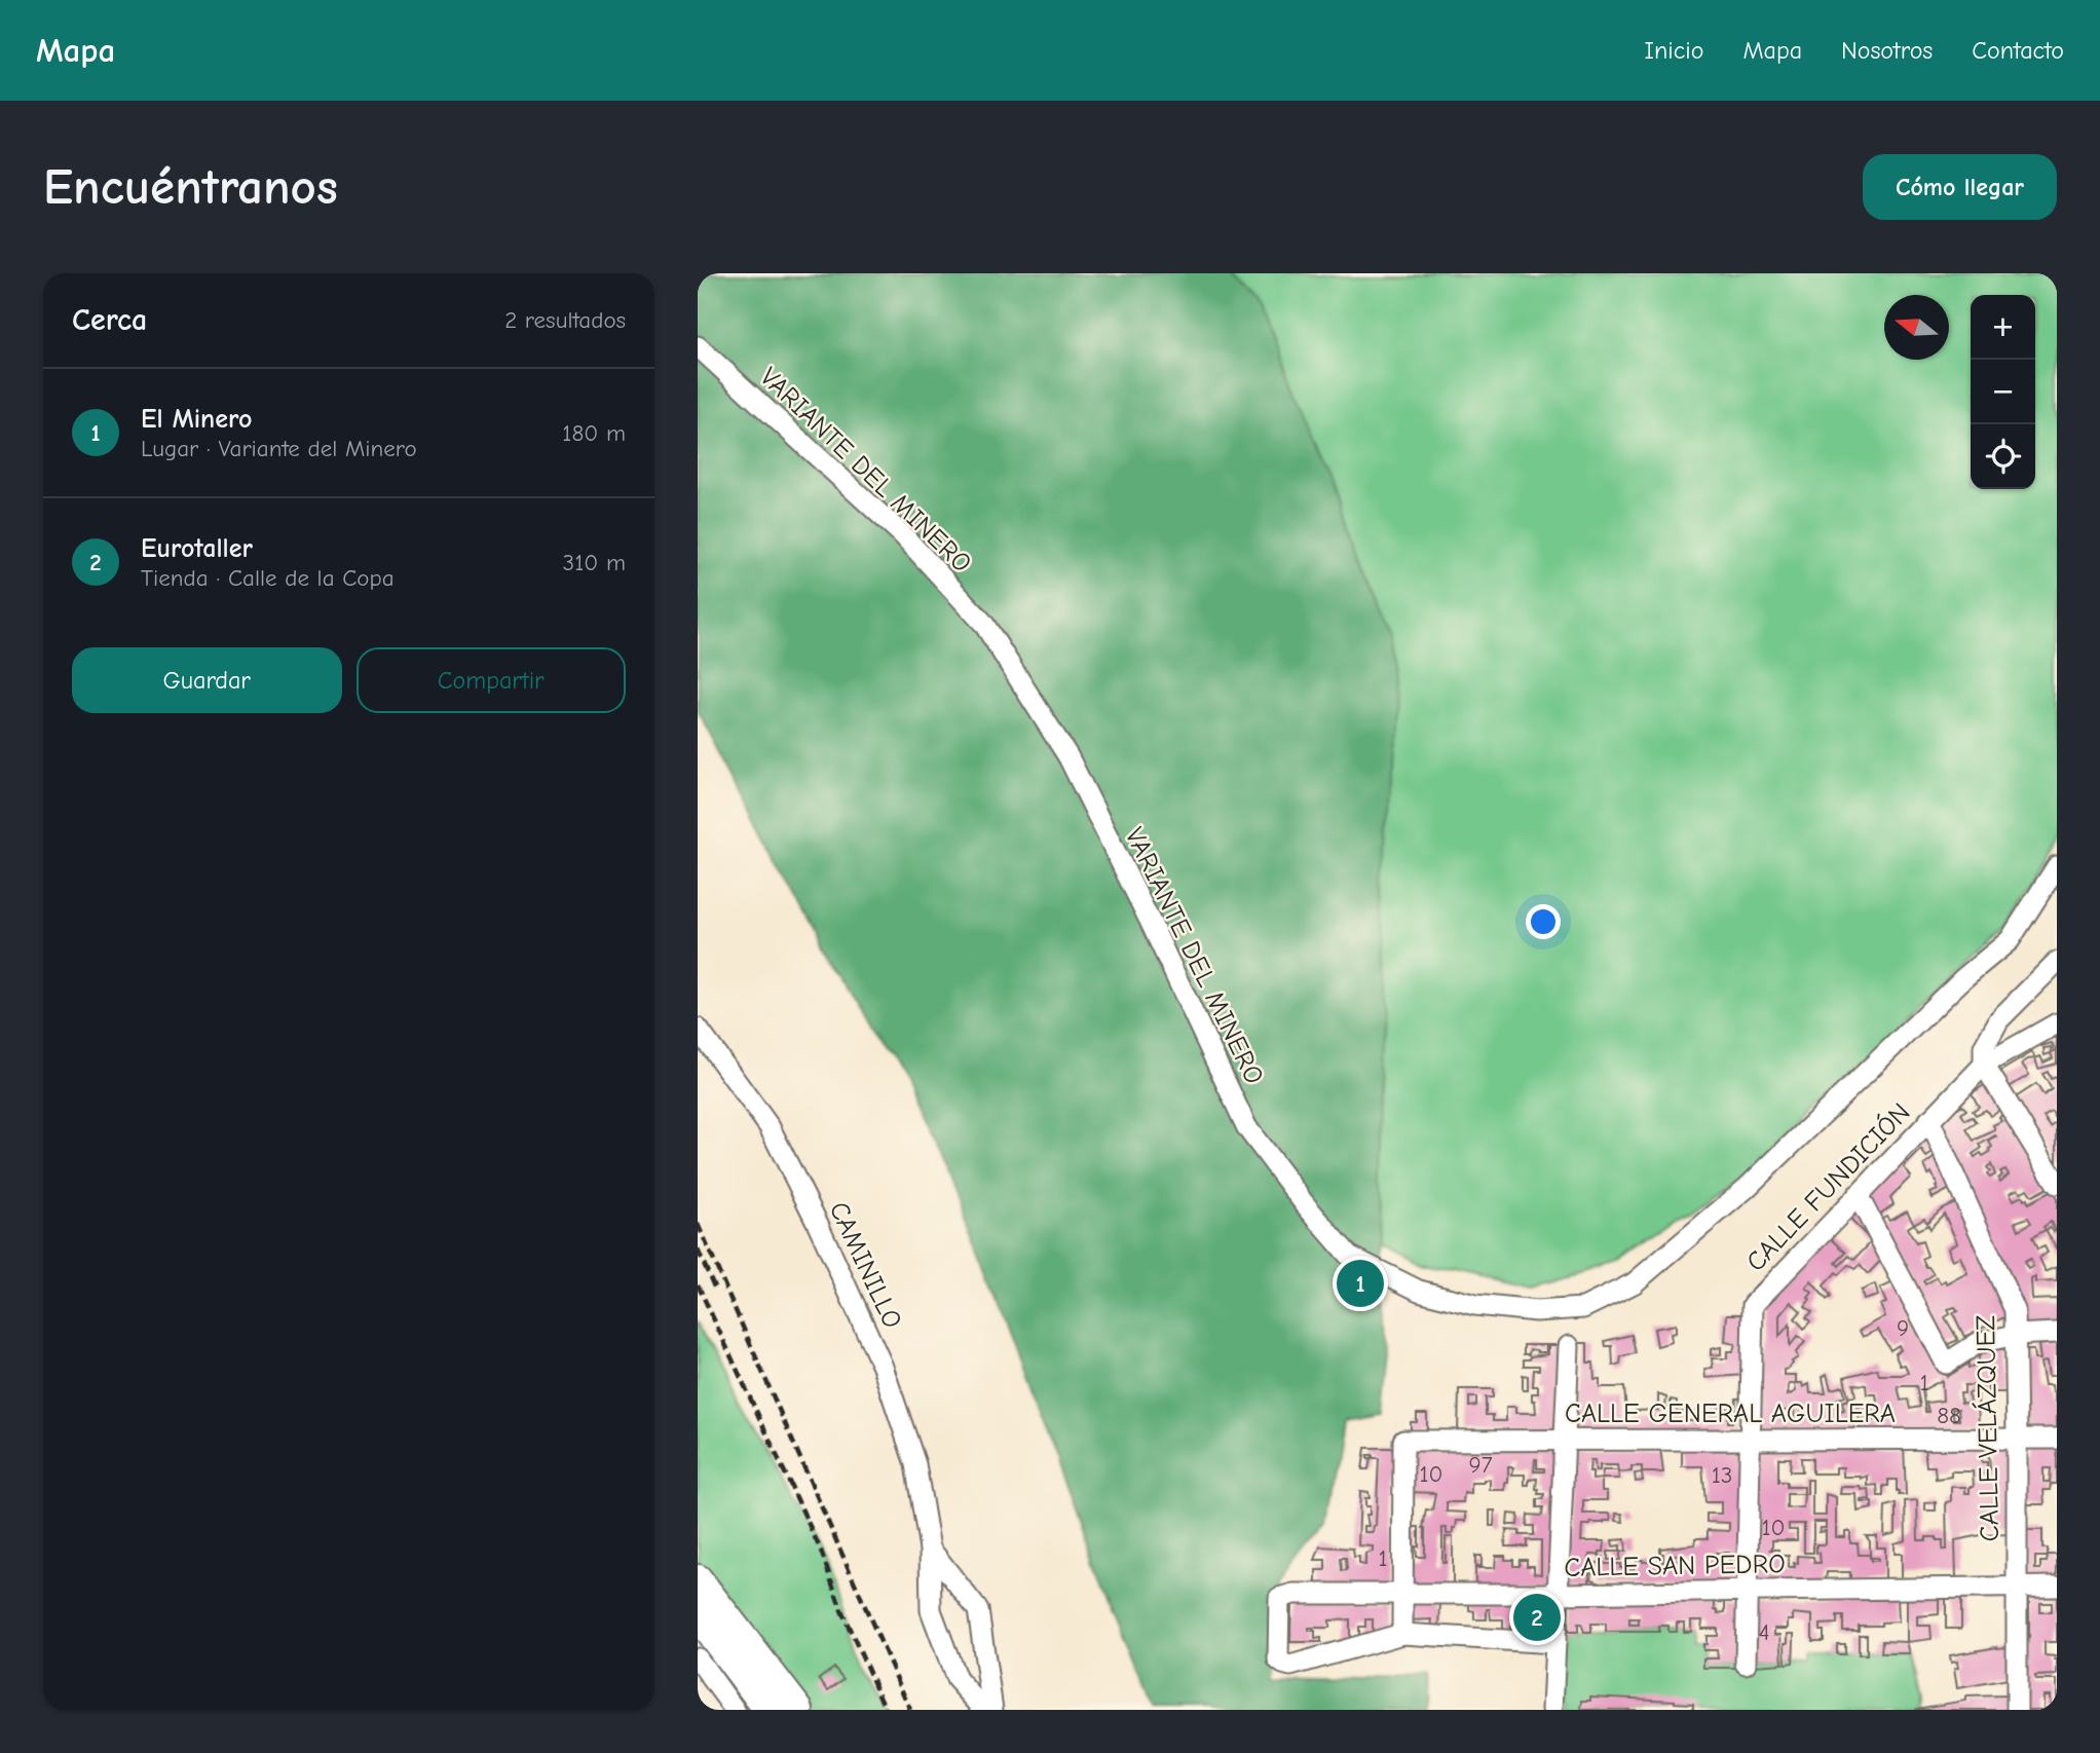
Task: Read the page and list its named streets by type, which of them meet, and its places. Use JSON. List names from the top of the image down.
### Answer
{
  "streets": {
    "street": [
      "VARIANTE DEL MINERO",
      "CALLE FUNDICIÓN",
      "CAMINILLO",
      "CALLE GENERAL AGUILERA",
      "CALLE VELÁZQUEZ",
      "CALLE SAN PEDRO"
    ]
  },
  "crossings": [
    ["CALLE FUNDICIÓN", "CALLE GENERAL AGUILERA"],
    ["CALLE FUNDICIÓN", "CALLE VELÁZQUEZ"],
    ["CALLE FUNDICIÓN", "CALLE SAN PEDRO"],
    ["CALLE GENERAL AGUILERA", "CALLE VELÁZQUEZ"],
    ["CALLE GENERAL AGUILERA", "CALLE SAN PEDRO"],
    ["CALLE VELÁZQUEZ", "CALLE SAN PEDRO"]
  ],
  "house_numbers": [
    "9",
    "1",
    "88",
    "97",
    "10",
    "13",
    "10",
    "1",
    "4"
  ],
  "north": "left",
  "page": {
    "header": "Mapa",
    "nav": [
      "Inicio",
      "Mapa",
      "Nosotros",
      "Contacto"
    ],
    "buttons": [
      "Cómo llegar",
      ["Guardar", "Compartir"]
    ],
    "title": "Encuéntranos",
    "heading": ["Cerca", "2 resultados"],
    "map_buttons": ["+", "−"],
    "list": [
      {
        "mark": "1",
        "name": "El Minero",
        "note": "Lugar · Variante del Minero",
        "value": "180 m"
      },
      {
        "mark": "2",
        "name": "Eurotaller",
        "note": "Tienda · Calle de la Copa",
        "value": "310 m"
      }
    ],
    "pins": ["1", "2"]
  }
}
